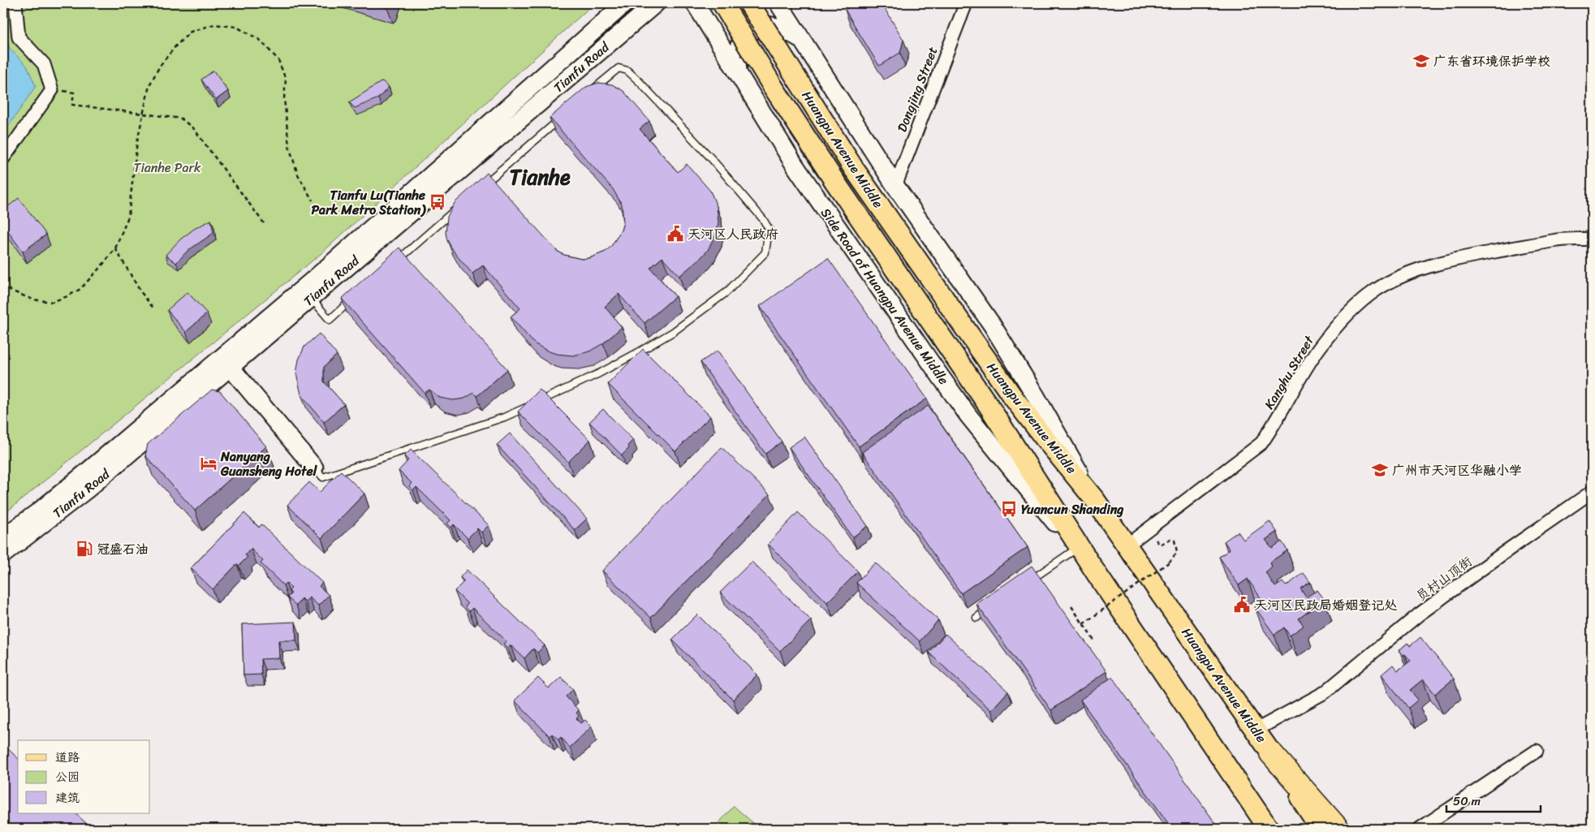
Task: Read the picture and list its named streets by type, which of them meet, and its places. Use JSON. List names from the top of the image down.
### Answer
{
  "streets": {
    "main road": ["Tianfu Road", "Huangpu Avenue Middle", "Side Road of Huangpu Avenue Middle"],
    "street": ["Dongjing Street", "Kanghu Street", "员村山顶街"]
  },
  "crossings": [
    ["Huangpu Avenue Middle", "Side Road of Huangpu Avenue Middle"],
    ["Huangpu Avenue Middle", "Kanghu Street"],
    ["Huangpu Avenue Middle", "员村山顶街"]
  ],
  "districts": ["Tianhe"],
  "parks": ["Tianhe Park"],
  "places": {
    "school or university": ["广东省环境保护学校", "广州市天河区华融小学"],
    "bus stop": ["Tianfu Lu(Tianhe Park Metro Station)", "Yuancun Shanding"],
    "public building": ["天河区人民政府", "天河区民政局婚姻登记处"],
    "hotel": ["Nanyang Guansheng Hotel"],
    "fuel station": ["冠盛石油"]
  },
  "legend": ["道路", "公园", "建筑"],
  "scale_bar": "50 m"
}
